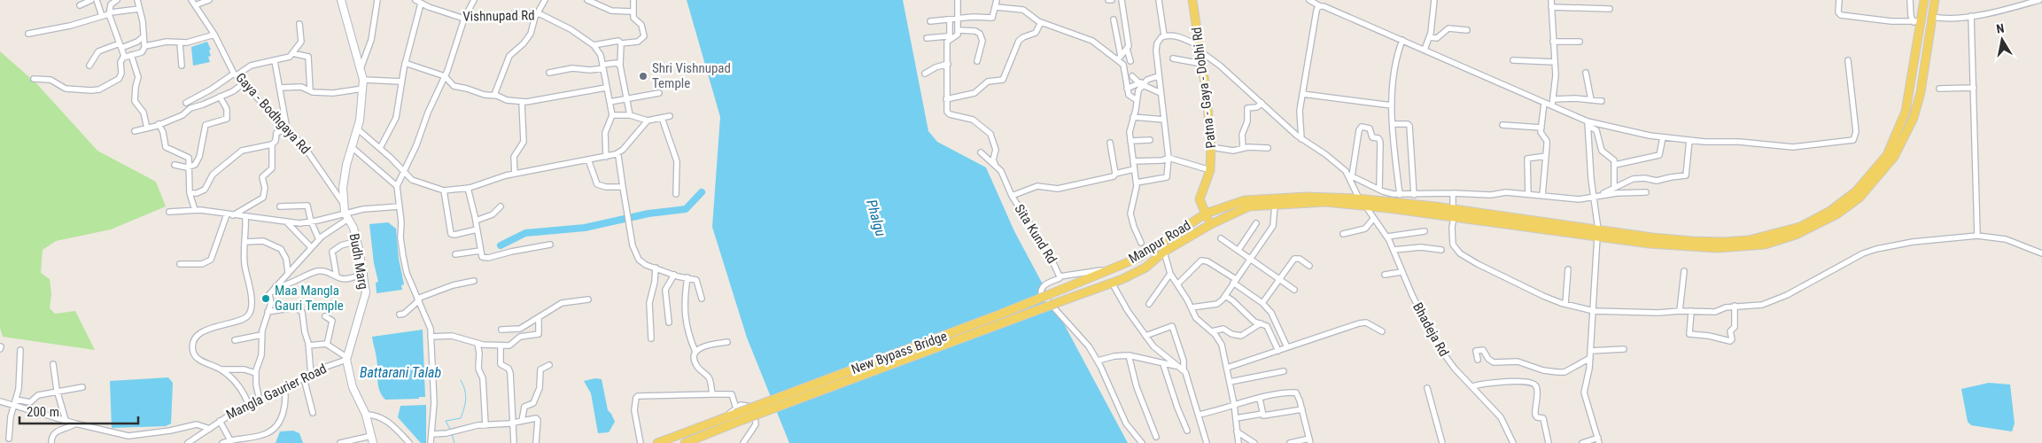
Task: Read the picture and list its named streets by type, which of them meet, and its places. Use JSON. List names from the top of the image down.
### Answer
{
  "streets": {
    "main road": ["Patna - Gaya - Dobhi Rd", "Manpur Road", "New Bypass Bridge"],
    "street": [
      "Vishnupad Rd",
      "Gaya - Bodhgaya Rd",
      "Sita Kund Rd",
      "Budh Marg",
      "Bhadeja Rd",
      "Mangla Gaurier Road"
    ]
  },
  "crossings": [
    ["Patna - Gaya - Dobhi Rd", "Manpur Road"],
    ["Gaya - Bodhgaya Rd", "Budh Marg"],
    ["Sita Kund Rd", "Manpur Road"],
    ["Manpur Road", "Bhadeja Rd"],
    ["Manpur Road", "New Bypass Bridge"],
    ["Budh Marg", "Mangla Gaurier Road"]
  ],
  "water": ["Phalgu", "Battarani Talab"],
  "places": ["Shri Vishnupad Temple", "Maa Mangla Gauri Temple"],
  "scale_bar": "200 m",
  "north": "top"
}
